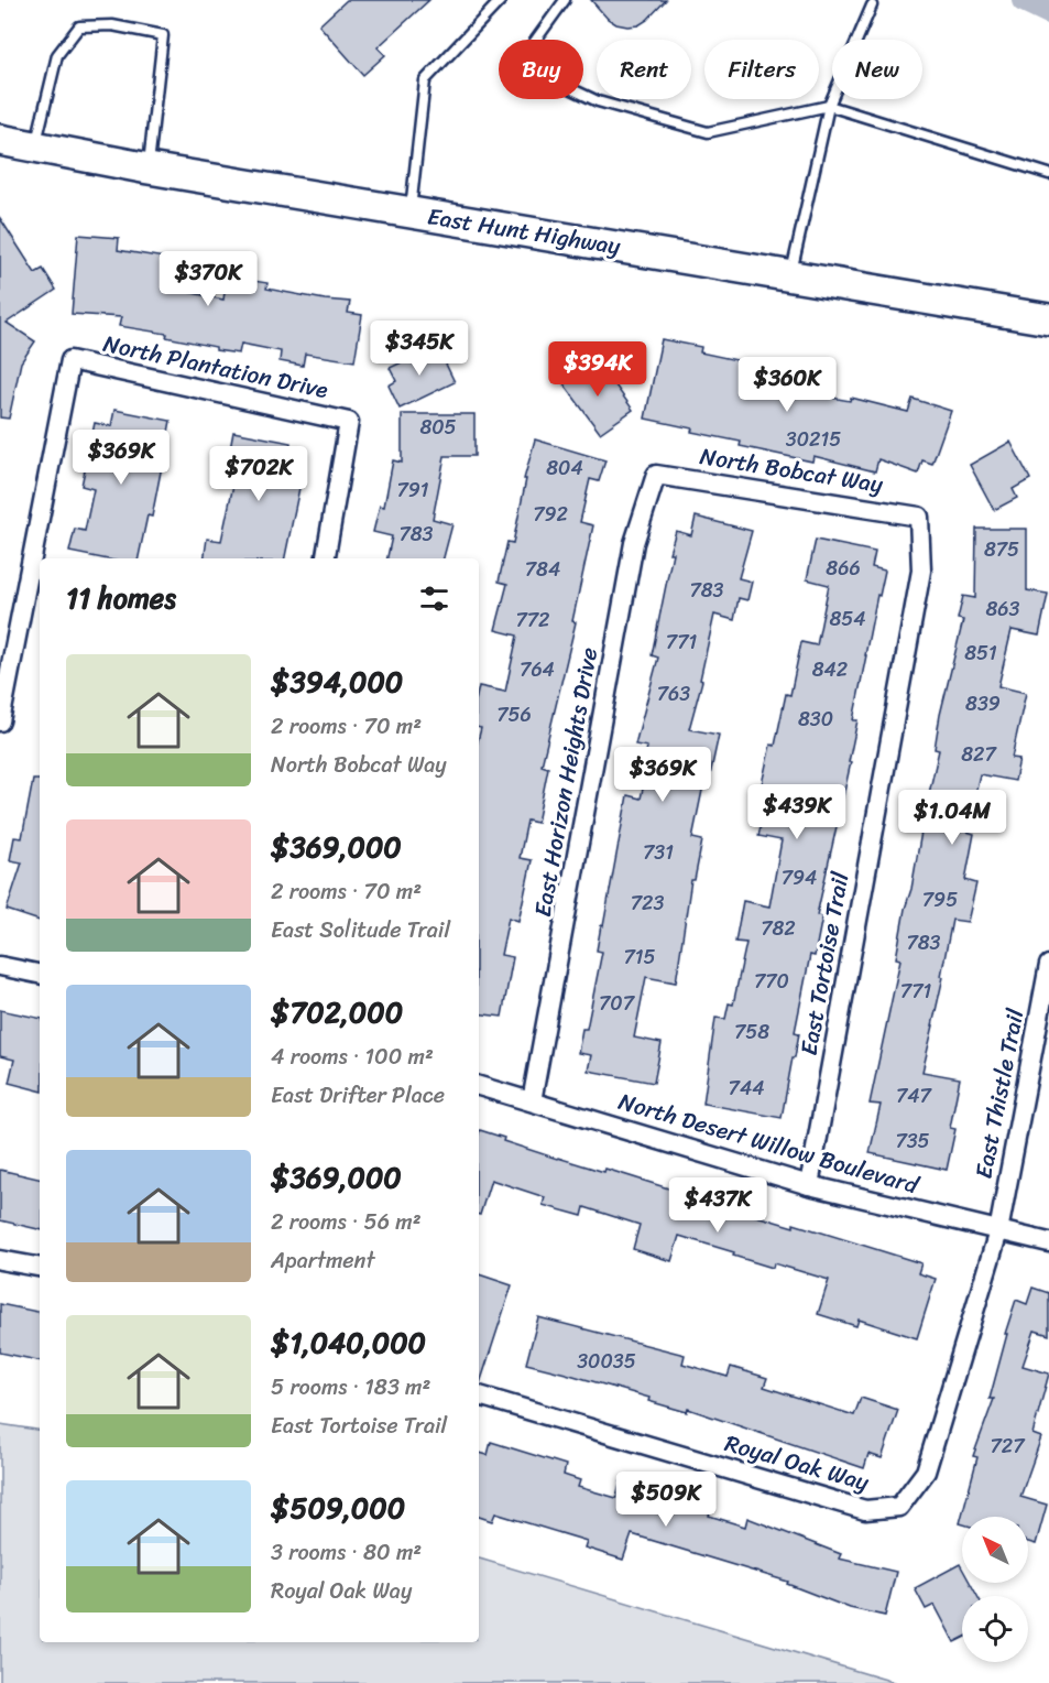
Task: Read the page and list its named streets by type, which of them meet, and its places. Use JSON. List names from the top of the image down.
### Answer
{
  "streets": {
    "main road": ["East Hunt Highway"],
    "street": [
      "North Plantation Drive",
      "North Bobcat Way",
      "East Horizon Heights Drive",
      "East Tortoise Trail",
      "East Thistle Trail",
      "North Desert Willow Boulevard",
      "Royal Oak Way"
    ]
  },
  "crossings": [
    ["North Bobcat Way", "East Horizon Heights Drive"],
    ["North Bobcat Way", "East Tortoise Trail"],
    ["East Horizon Heights Drive", "North Desert Willow Boulevard"],
    ["East Tortoise Trail", "North Desert Willow Boulevard"],
    ["East Thistle Trail", "North Desert Willow Boulevard"],
    ["East Thistle Trail", "Royal Oak Way"],
    ["North Desert Willow Boulevard", "Royal Oak Way"]
  ],
  "house_numbers": [
    "805",
    "30215",
    "804",
    "791",
    "792",
    "783",
    "875",
    "866",
    "784",
    "783",
    "863",
    "854",
    "772",
    "771",
    "851",
    "764",
    "842",
    "763",
    "839",
    "756",
    "830",
    "827",
    "731",
    "794",
    "795",
    "723",
    "782",
    "783",
    "715",
    "770",
    "771",
    "707",
    "758",
    "744",
    "747",
    "735",
    "30035",
    "727"
  ],
  "north": "top left",
  "page": {
    "chip": [
      "Buy",
      "Rent",
      "Filters",
      "New"
    ],
    "price": [
      "$370K",
      "$345K",
      "$394K",
      "$360K",
      "$369K",
      "$702K",
      "$369K",
      "$439K",
      "$1.04M",
      "$437K",
      "$509K"
    ],
    "heading": "11 homes",
    "list": [
      {
        "name": "$394,000",
        "note": "2 rooms · 70 m² · North Bobcat Way"
      },
      {
        "name": "$369,000",
        "note": "2 rooms · 70 m² · East Solitude Trail"
      },
      {
        "name": "$702,000",
        "note": "4 rooms · 100 m² · East Drifter Place"
      },
      {
        "name": "$369,000",
        "note": "2 rooms · 56 m² · Apartment"
      },
      {
        "name": "$1,040,000",
        "note": "5 rooms · 183 m² · East Tortoise Trail"
      },
      {
        "name": "$509,000",
        "note": "3 rooms · 80 m² · Royal Oak Way"
      }
    ]
  }
}
